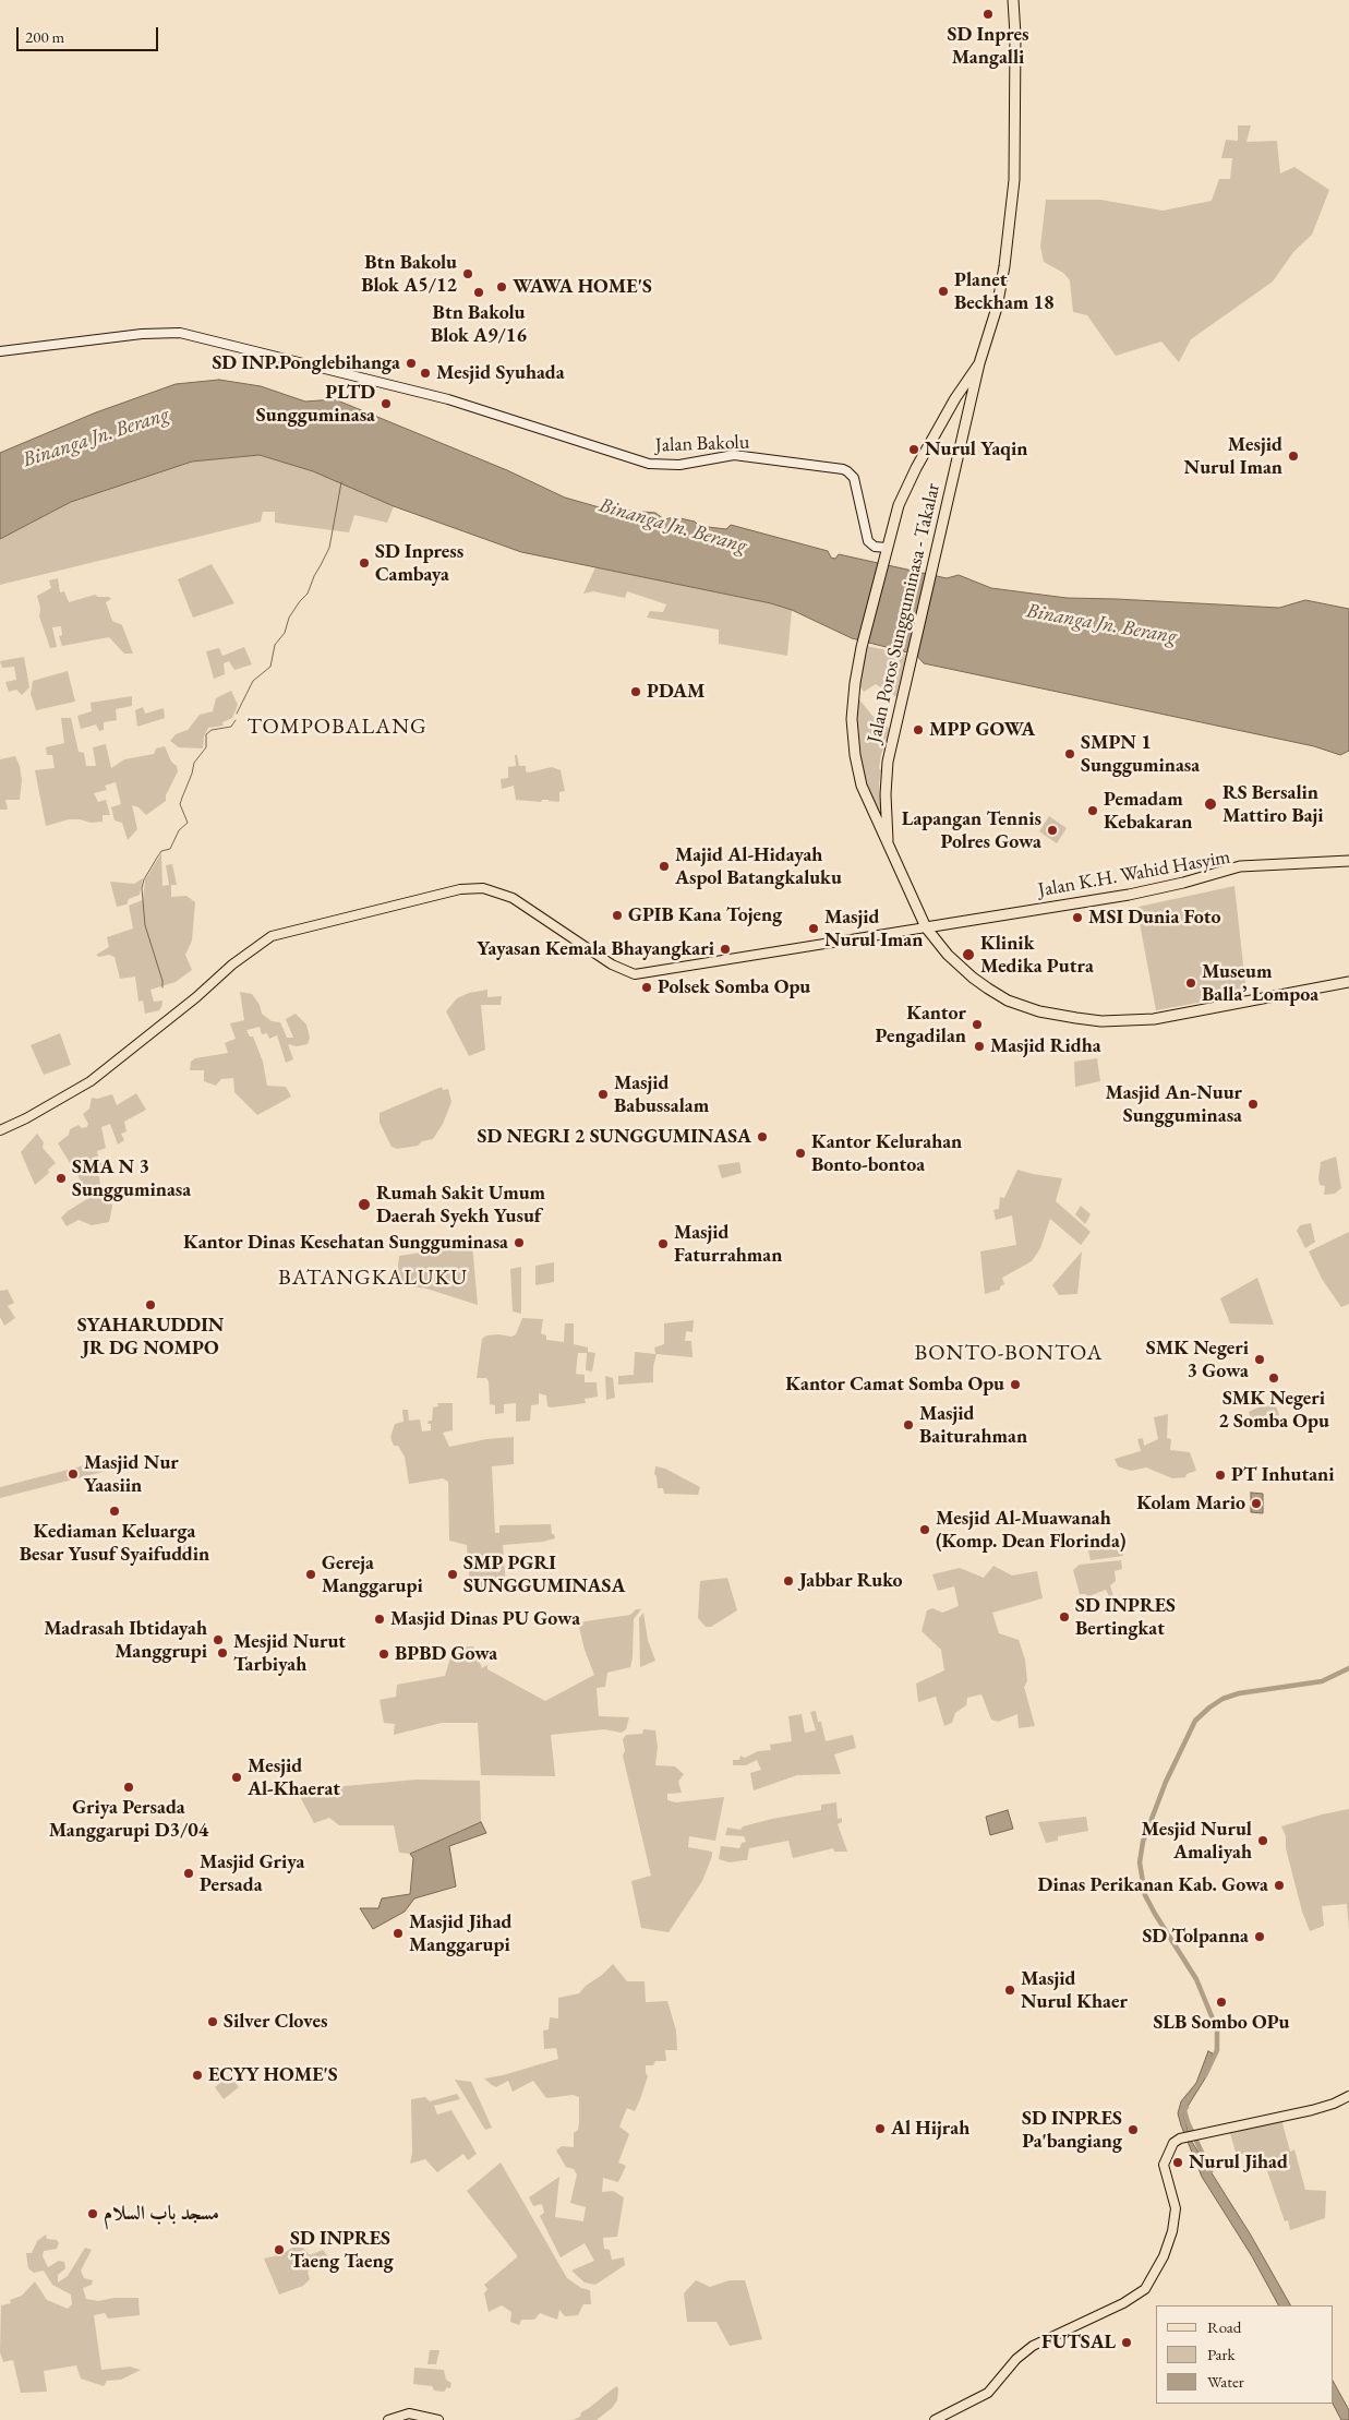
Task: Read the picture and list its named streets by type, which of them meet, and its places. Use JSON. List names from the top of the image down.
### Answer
{
  "streets": {
    "highway": ["Jalan Poros Sungguminasa - Takalar", "Jalan K.H. Wahid Hasyim"],
    "main road": ["Jalan Bakolu"]
  },
  "crossings": [
    ["Jalan Bakolu", "Jalan Poros Sungguminasa - Takalar"]
  ],
  "districts": ["TOMPOBALANG", "BATANGKALUKU", "BONTO-BONTOA"],
  "water": ["Binanga Jn. Berang"],
  "places": [
    "SD Inpres Mangalli",
    "Btn Bakolu Blok A5/12",
    "WAWA HOME'S",
    "Planet Beckham 18",
    "Btn Bakolu Blok A9/16",
    "SD INP.Ponglebihanga",
    "Mesjid Syuhada",
    "PLTD Sungguminasa",
    "Nurul Yaqin",
    "Mesjid Nurul Iman",
    "SD Inpress Cambaya",
    "PDAM",
    "MPP GOWA",
    "SMPN 1 Sungguminasa",
    "RS Bersalin Mattiro Baji",
    "Pemadam Kebakaran",
    "Lapangan Tennis Polres Gowa",
    "Majid Al-Hidayah Aspol Batangkaluku",
    "GPIB Kana Tojeng",
    "MSI Dunia Foto",
    "Masjid Nurul Iman",
    "Yayasan Kemala Bhayangkari",
    "Klinik Medika Putra",
    "Museum Ballaʼ Lompoa",
    "Polsek Somba Opu",
    "Kantor Pengadilan",
    "Masjid Ridha",
    "Masjid Babussalam",
    "Masjid An-Nuur Sungguminasa",
    "SD NEGRI 2 SUNGGUMINASA",
    "Kantor Kelurahan Bonto-bontoa",
    "SMA N 3 Sungguminasa",
    "Rumah Sakit Umum Daerah Syekh Yusuf",
    "Kantor Dinas Kesehatan Sungguminasa",
    "Masjid Faturrahman",
    "SYAHARUDDIN JR DG NOMPO",
    "SMK Negeri 3 Gowa",
    "SMK Negeri 2 Somba Opu",
    "Kantor Camat Somba Opu",
    "Masjid Baiturahman",
    "Masjid Nur Yaasiin",
    "PT Inhutani",
    "Kolam Mario",
    "Kediaman Keluarga Besar Yusuf Syaifuddin",
    "Mesjid Al-Muawanah (Komp. Dean Florinda)",
    "Gereja Manggarupi",
    "SMP PGRI SUNGGUMINASA",
    "Jabbar Ruko",
    "SD INPRES Bertingkat",
    "Masjid Dinas PU Gowa",
    "Madrasah Ibtidayah Manggrupi",
    "Mesjid Nurut Tarbiyah",
    "BPBD Gowa",
    "Mesjid Al-Khaerat",
    "Griya Persada Manggarupi D3/04",
    "Mesjid Nurul Amaliyah",
    "Masjid Griya Persada",
    "Dinas Perikanan Kab. Gowa",
    "Masjid Jihad Manggarupi",
    "SD Tolpanna",
    "Masjid Nurul Khaer",
    "SLB Sombo OPu",
    "Silver Cloves",
    "ECYY HOME'S",
    "Al Hijrah",
    "SD INPRES Pa'bangiang",
    "Nurul Jihad",
    "مسجد باب السلام",
    "SD INPRES Taeng Taeng",
    "FUTSAL"
  ],
  "legend": ["Road", "Park", "Water"],
  "scale_bar": "200 m"
}
